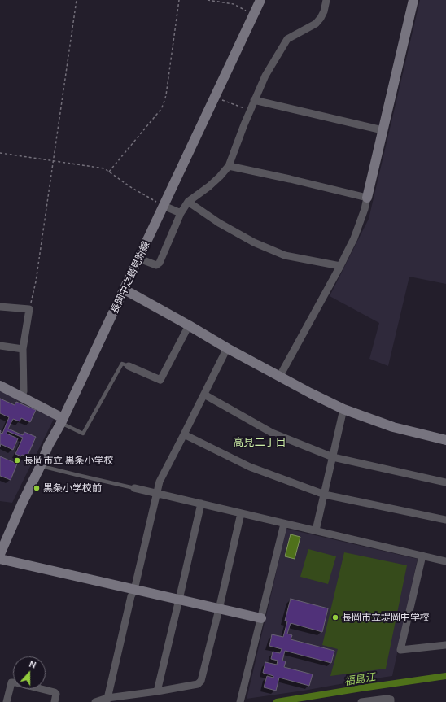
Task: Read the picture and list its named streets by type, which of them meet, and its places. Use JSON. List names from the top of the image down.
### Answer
{
  "streets": {
    "street": ["長岡中之島見附線"]
  },
  "districts": ["高見二丁目"],
  "water": ["福島江"],
  "places": ["長岡市立 黒条小学校", "黒条小学校前", "長岡市立堤岡中学校"],
  "north": "top"
}
